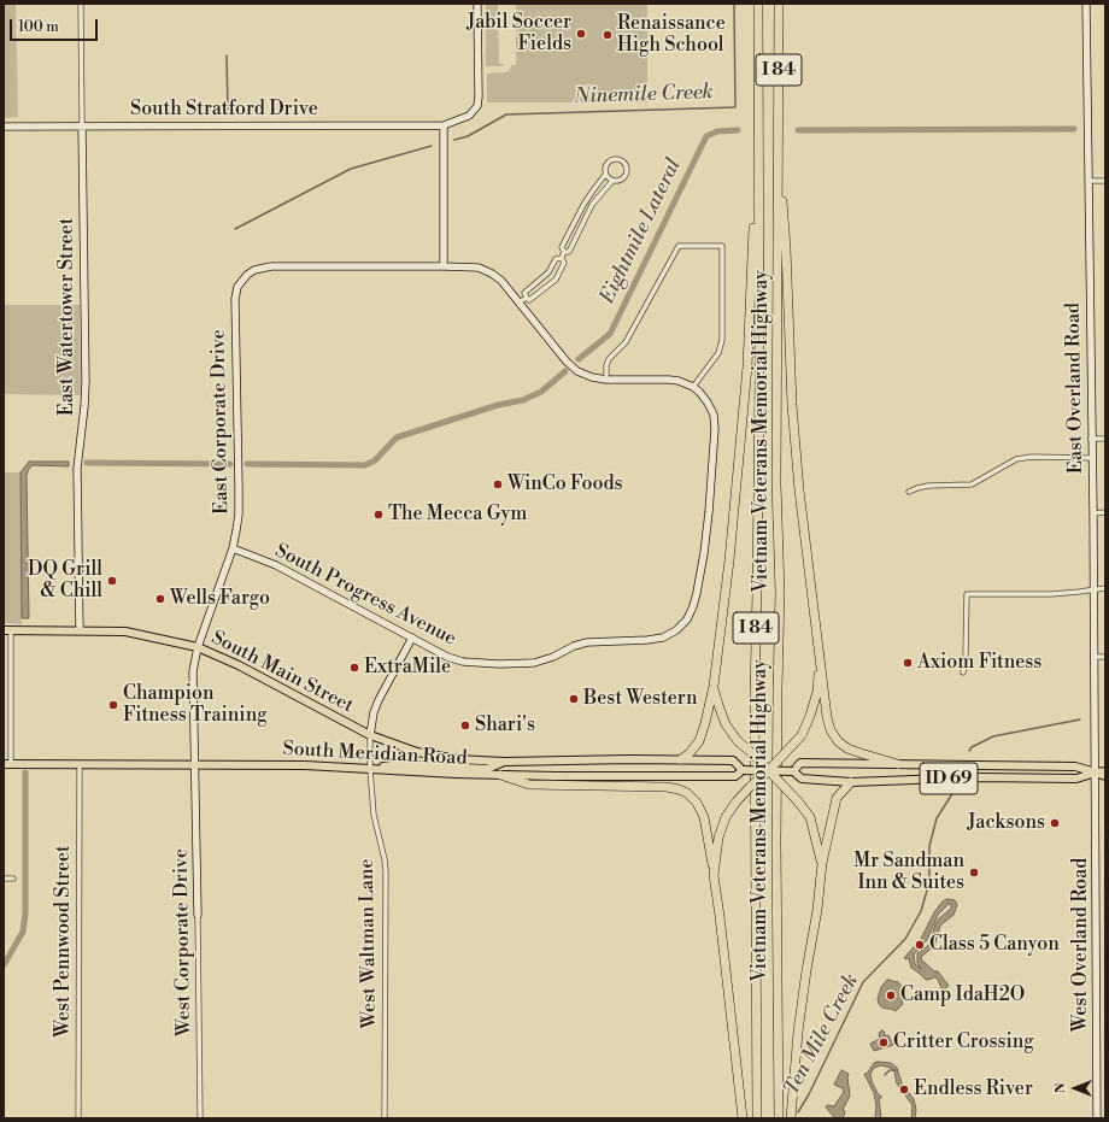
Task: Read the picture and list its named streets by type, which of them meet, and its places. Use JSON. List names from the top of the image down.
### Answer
{
  "streets": {
    "highway": ["I 84", "Vietnam Veterans Memorial Highway"],
    "main road": ["South Main Street", "South Meridian Road", "ID 69"],
    "street": [
      "South Stratford Drive",
      "East Watertower Street",
      "East Overland Road",
      "East Corporate Drive",
      "South Progress Avenue",
      "West Pennwood Street",
      "West Corporate Drive",
      "West Waltman Lane",
      "West Overland Road"
    ]
  },
  "crossings": [
    ["South Stratford Drive", "East Watertower Street"],
    ["East Watertower Street", "South Main Street"],
    ["East Overland Road", "South Meridian Road"],
    ["East Overland Road", "West Overland Road"],
    ["East Corporate Drive", "South Progress Avenue"],
    ["East Corporate Drive", "South Main Street"],
    ["East Corporate Drive", "South Meridian Road"],
    ["East Corporate Drive", "West Corporate Drive"],
    ["South Main Street", "South Meridian Road"],
    ["South Main Street", "West Waltman Lane"],
    ["South Meridian Road", "West Pennwood Street"],
    ["South Meridian Road", "West Corporate Drive"],
    ["South Meridian Road", "West Waltman Lane"],
    ["South Meridian Road", "West Overland Road"]
  ],
  "water": ["Ninemile Creek", "Eightmile Lateral", "Ten Mile Creek"],
  "places": [
    "Jabil Soccer Fields",
    "Renaissance High School",
    "WinCo Foods",
    "The Mecca Gym",
    "DQ Grill & Chill",
    "Wells Fargo",
    "Axiom Fitness",
    "ExtraMile",
    "Best Western",
    "Champion Fitness Training",
    "Shari's",
    "Jacksons",
    "Mr Sandman Inn & Suites",
    "Class 5 Canyon",
    "Camp IdaH2O",
    "Critter Crossing",
    "Endless River"
  ],
  "scale_bar": "100 m",
  "north": "left"
}
